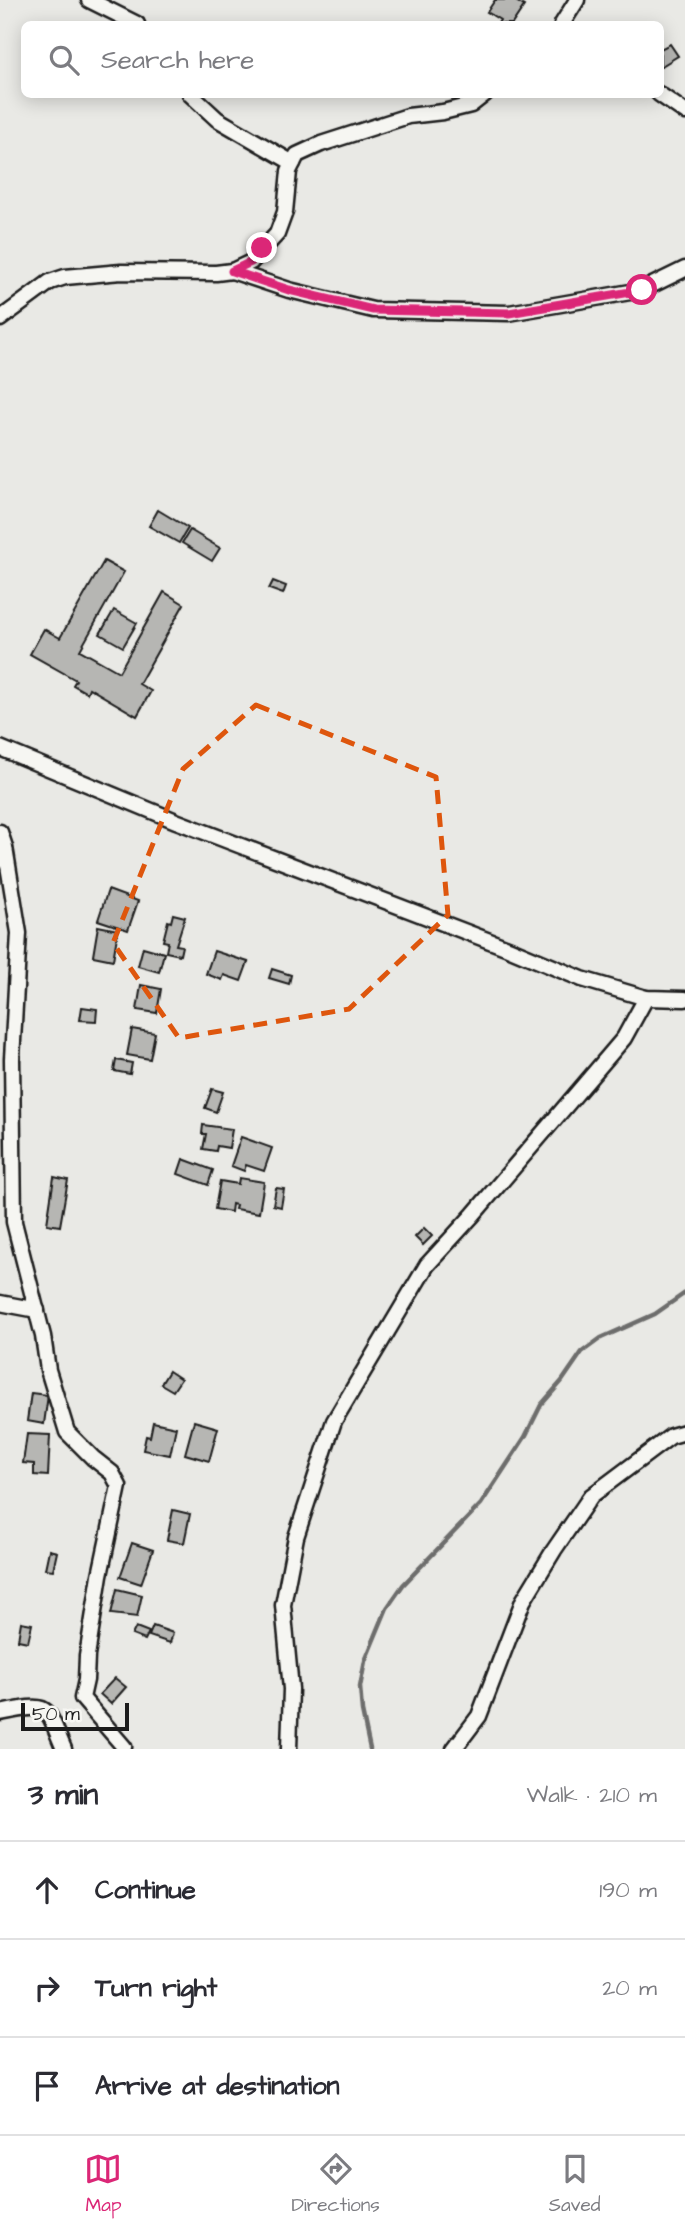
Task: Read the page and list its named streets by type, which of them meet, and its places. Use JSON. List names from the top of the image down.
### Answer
{
  "scale_bar": "50 m",
  "page": {
    "search": "Search here",
    "scale": "50 m",
    "heading": ["3 min", "Walk · 210 m"],
    "list": [
      ["Continue", "190 m"],
      ["Turn right", "20 m"],
      "Arrive at destination"
    ],
    "nav": ["Map", "Directions", "Saved"]
  }
}
